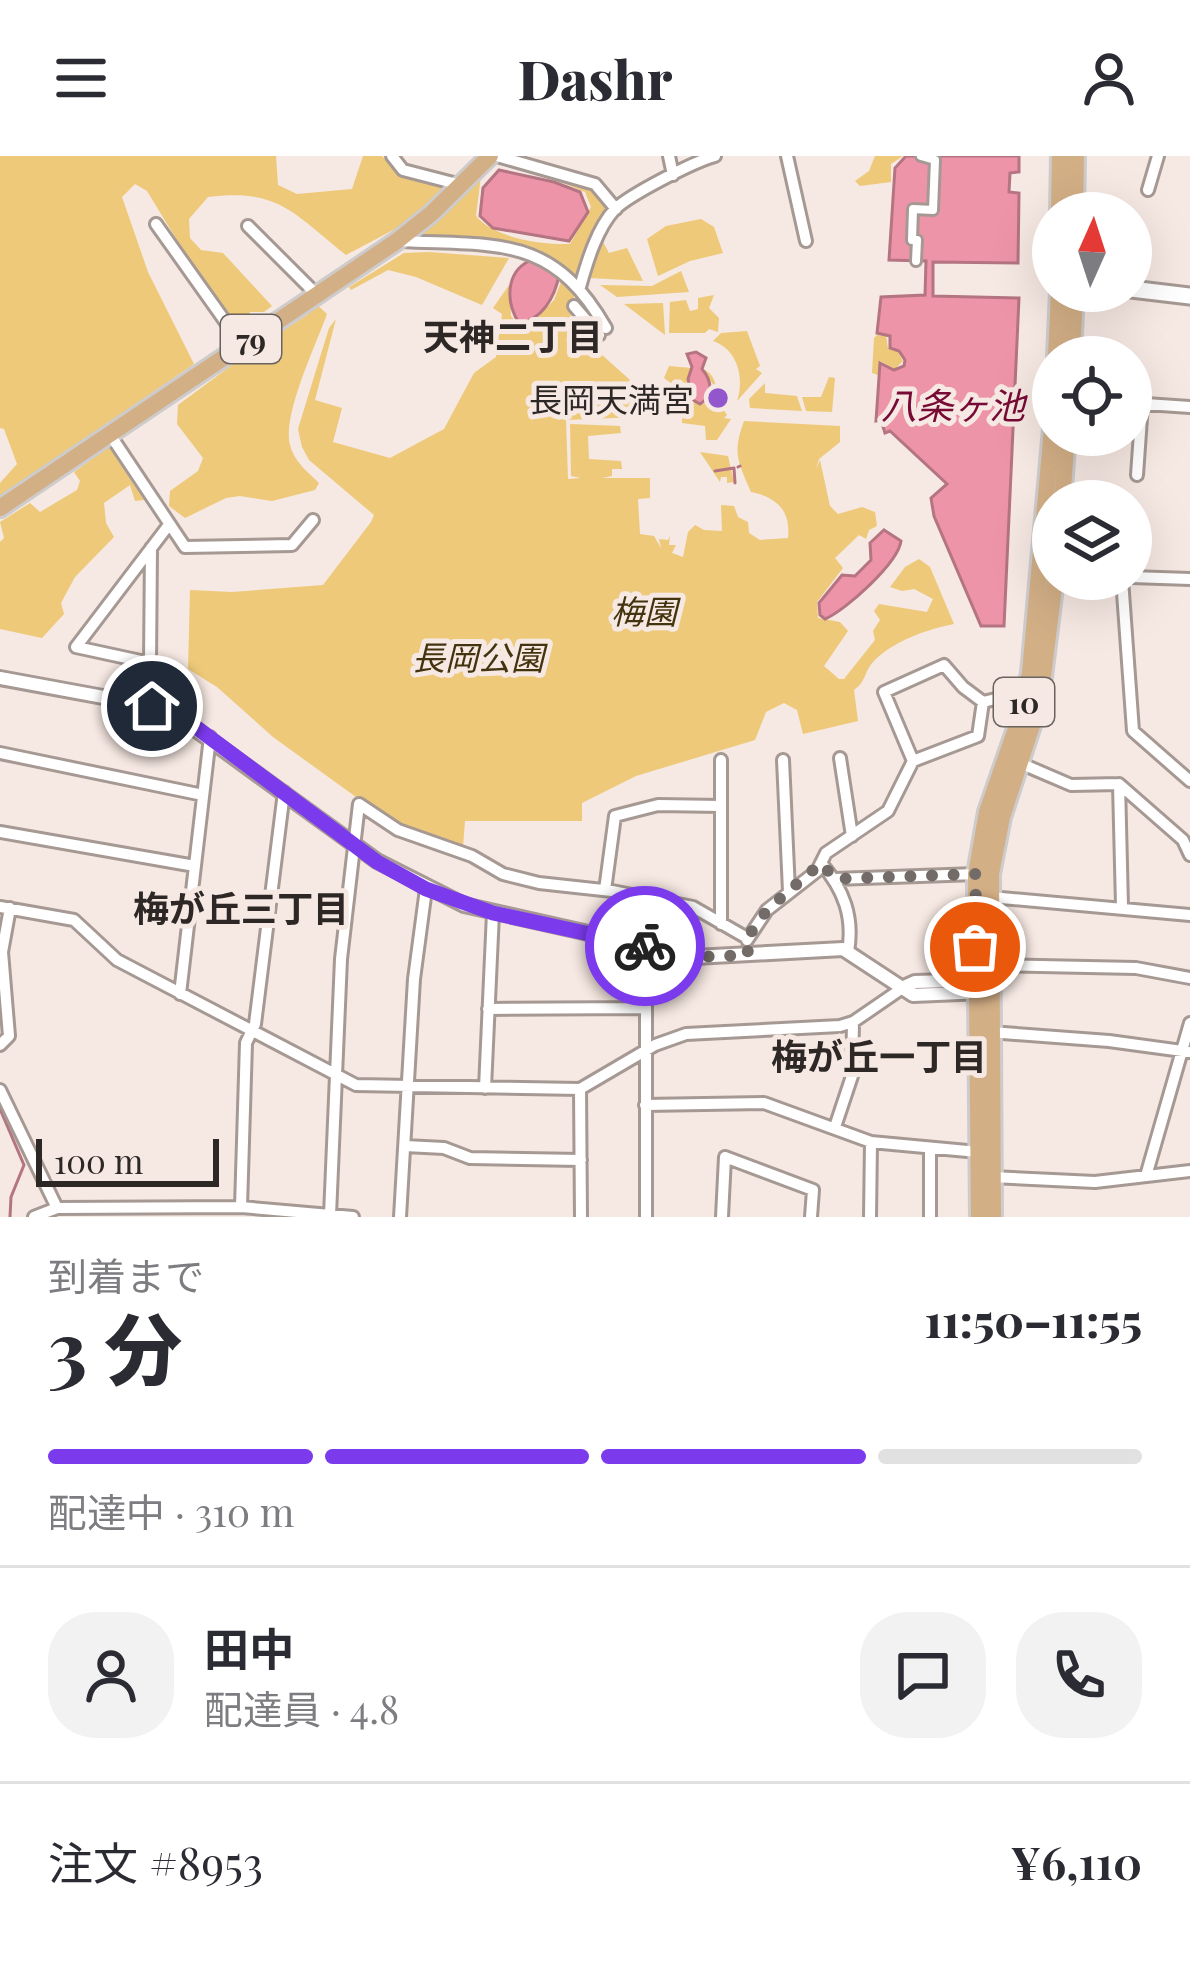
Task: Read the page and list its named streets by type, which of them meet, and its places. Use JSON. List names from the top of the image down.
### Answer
{
  "streets": {
    "main road": ["79", "10"]
  },
  "districts": ["天神二丁目", "梅が丘三丁目", "梅が丘一丁目"],
  "water": ["八条ヶ池"],
  "parks": ["梅園", "長岡公園"],
  "places": ["長岡天満宮"],
  "scale_bar": "100 m",
  "north": "top",
  "page": {
    "header": "Dashr",
    "scale": "100 m",
    "heading": ["3 分", "到着まで", "11:50–11:55"],
    "panel": [
      "田中",
      "配達員 · 4.8",
      "注文 #8953",
      "¥6,110"
    ],
    "bar": "配達中 · 310 m"
  }
}
